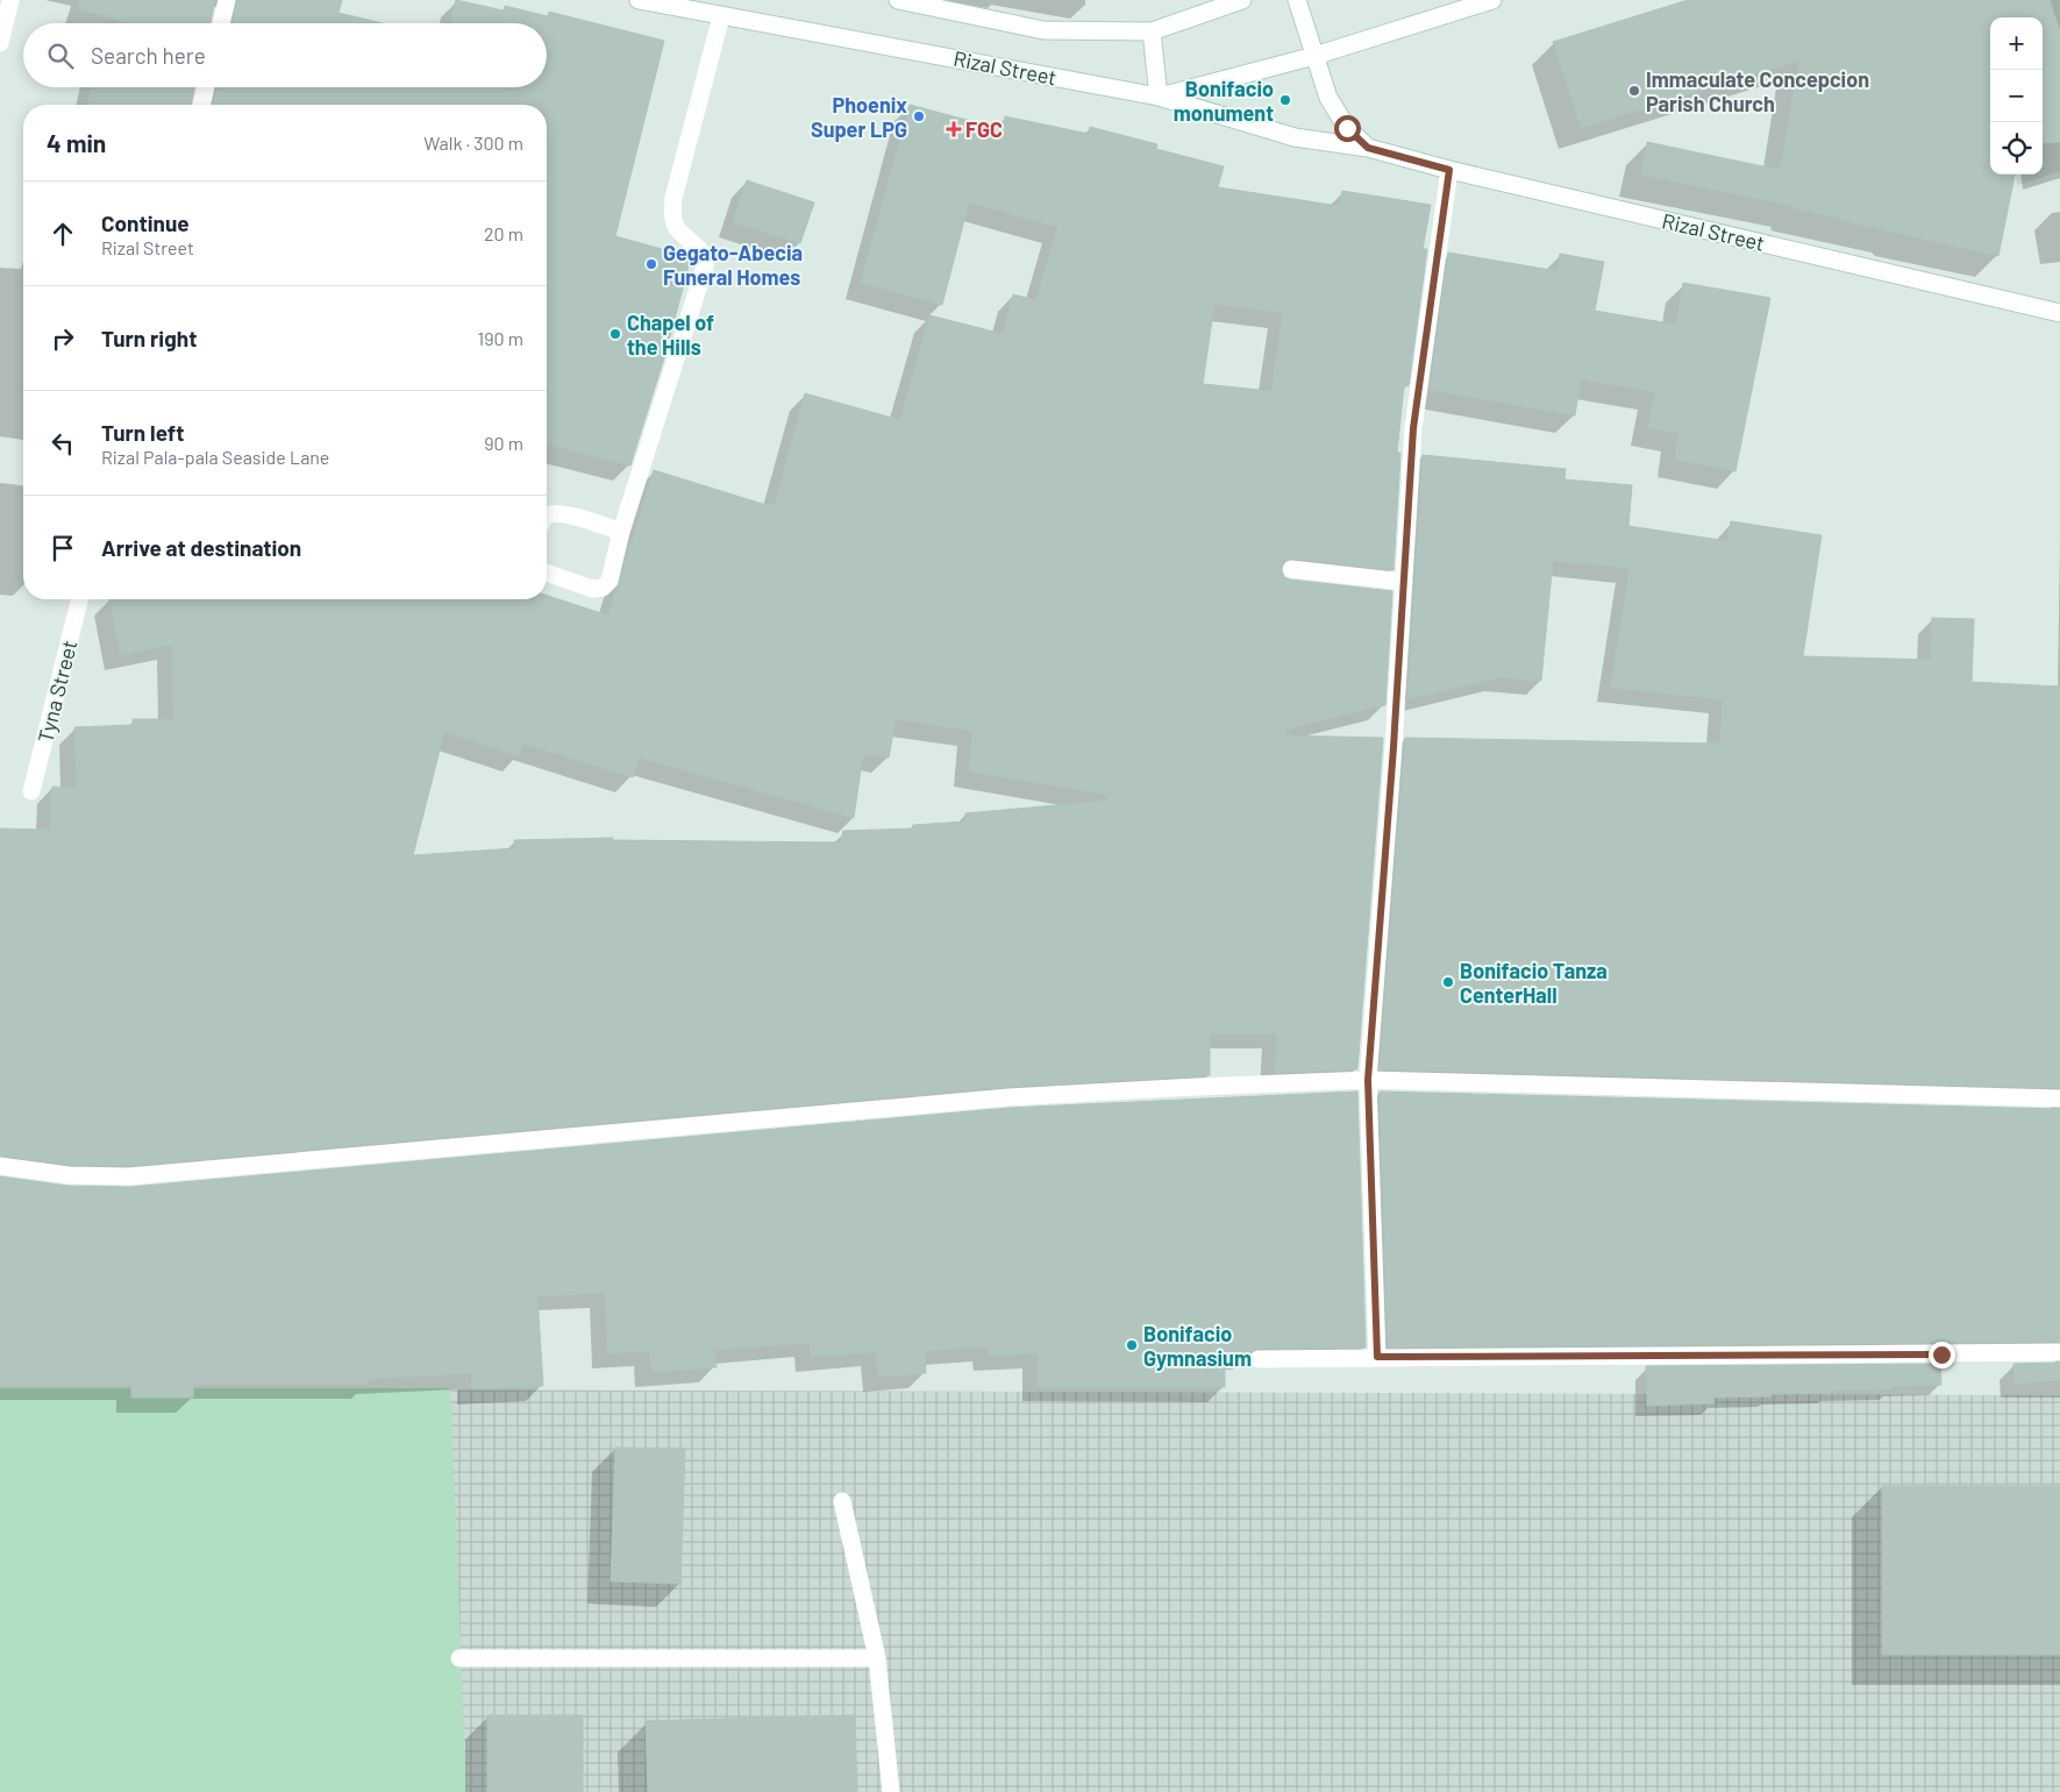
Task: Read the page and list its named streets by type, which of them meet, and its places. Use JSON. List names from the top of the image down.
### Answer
{
  "streets": {
    "street": ["Rizal Street", "Tyna Street"]
  },
  "places": {
    "other": [
      "Immaculate Concepcion Parish Church",
      "Bonifacio monument",
      "Phoenix Super LPG",
      "Gegato-Abecia Funeral Homes",
      "Chapel of the Hills",
      "Bonifacio Tanza CenterHall",
      "Bonifacio Gymnasium"
    ],
    "health": ["FGC"]
  },
  "page": {
    "map_buttons": ["+", "−"],
    "search": "Search here",
    "heading": ["4 min", "Walk · 300 m"],
    "list": [
      ["Continue", "Rizal Street", "20 m"],
      ["Turn right", "190 m"],
      ["Turn left", "Rizal Pala-pala Seaside Lane", "90 m"],
      "Arrive at destination"
    ]
  }
}
